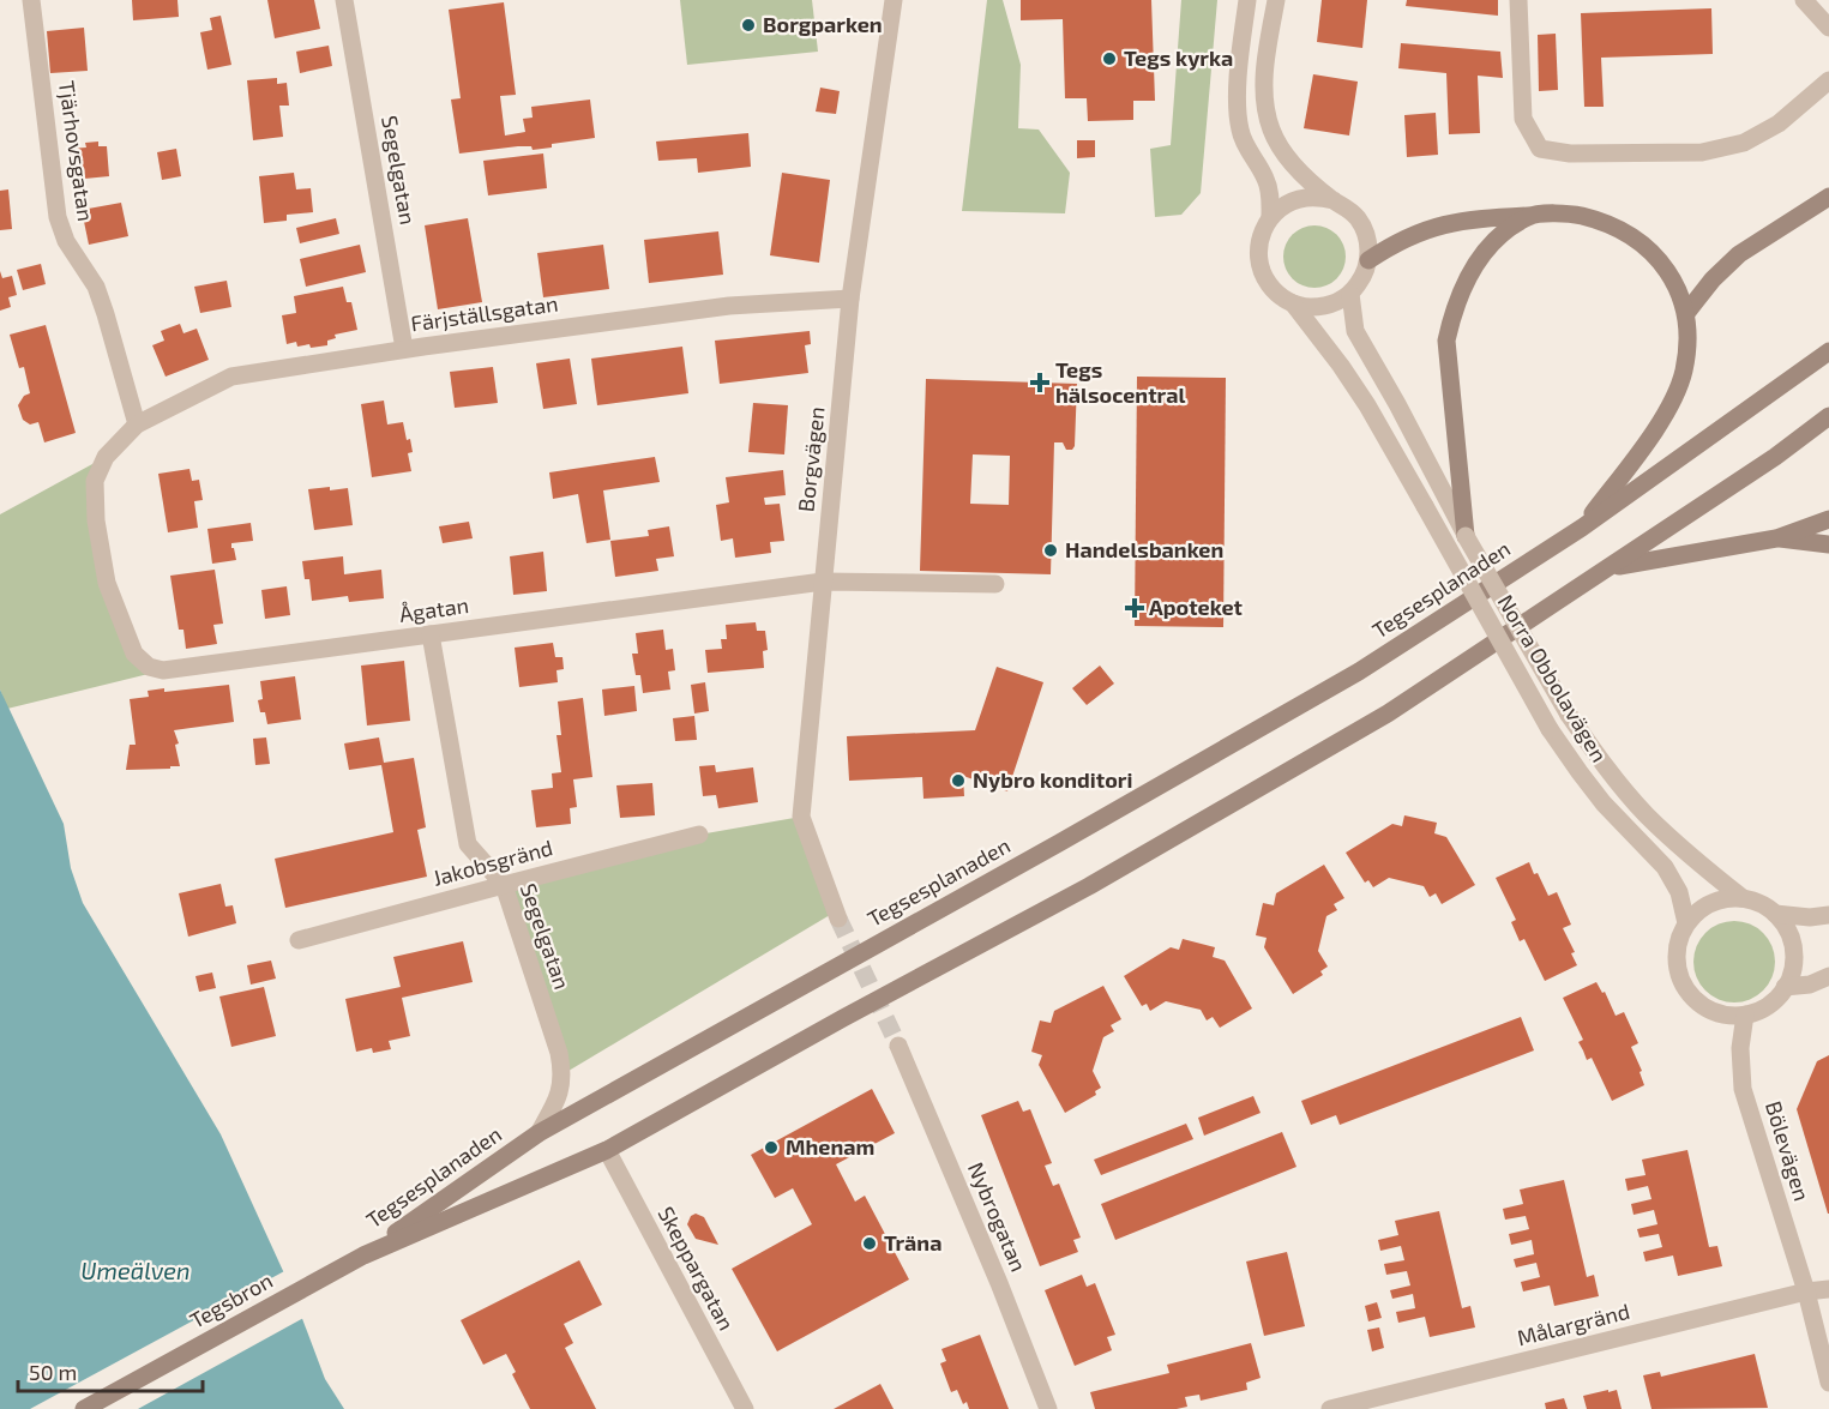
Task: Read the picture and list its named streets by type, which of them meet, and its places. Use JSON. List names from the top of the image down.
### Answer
{
  "streets": {
    "main road": ["Tegsesplanaden", "Tegsbron"],
    "street": [
      "Tjärhovsgatan",
      "Segelgatan",
      "Färjställsgatan",
      "Borgvägen",
      "Ågatan",
      "Norra Obbolavägen",
      "Jakobsgränd",
      "Bölevägen",
      "Nybrogatan",
      "Skeppargatan",
      "Målargränd"
    ]
  },
  "crossings": [
    ["Tjärhovsgatan", "Färjställsgatan"],
    ["Tjärhovsgatan", "Ågatan"],
    ["Segelgatan", "Färjställsgatan"],
    ["Segelgatan", "Tegsesplanaden"],
    ["Segelgatan", "Ågatan"],
    ["Segelgatan", "Jakobsgränd"],
    ["Färjställsgatan", "Borgvägen"],
    ["Färjställsgatan", "Ågatan"],
    ["Borgvägen", "Ågatan"],
    ["Tegsesplanaden", "Skeppargatan"],
    ["Tegsesplanaden", "Tegsbron"],
    ["Norra Obbolavägen", "Bölevägen"],
    ["Bölevägen", "Målargränd"]
  ],
  "water": ["Umeälven"],
  "places": {
    "other": [
      "Borgparken",
      "Tegs kyrka",
      "Handelsbanken",
      "Nybro konditori",
      "Mhenam",
      "Träna"
    ],
    "health": ["Tegs hälsocentral", "Apoteket"]
  },
  "scale_bar": "50 m"
}
